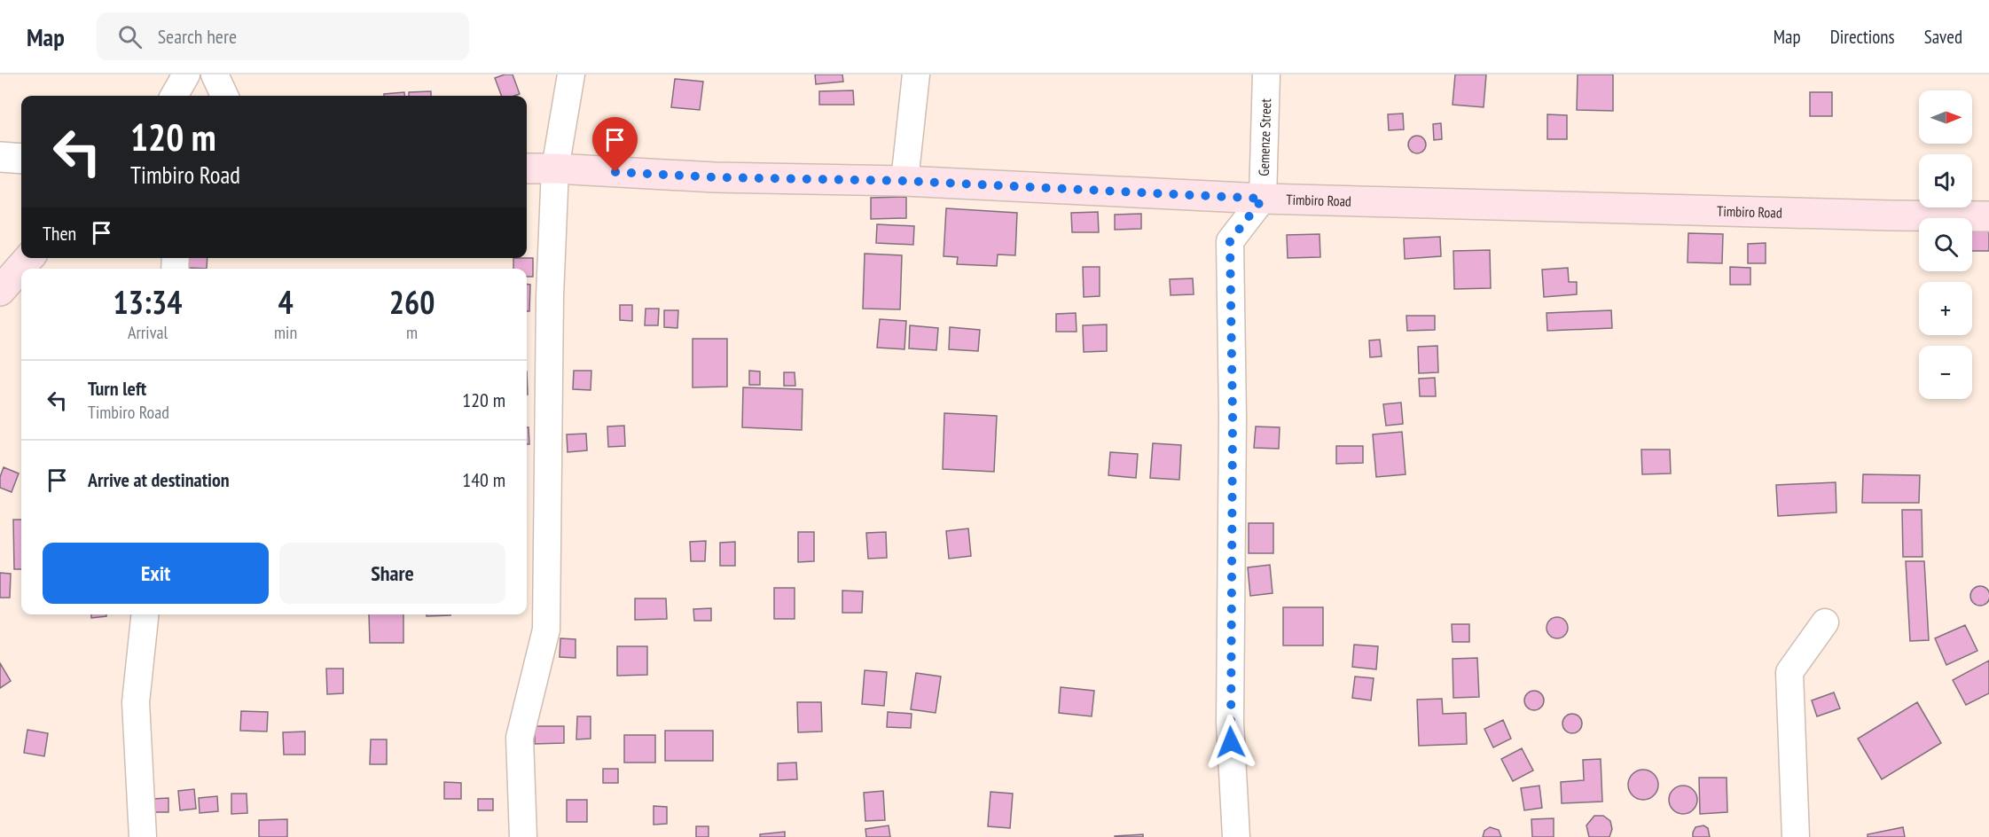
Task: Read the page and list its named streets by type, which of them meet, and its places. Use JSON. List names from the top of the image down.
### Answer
{
  "streets": {
    "main road": ["Timbiro Road"],
    "street": ["Gemenze Street"]
  },
  "crossings": [
    ["Gemenze Street", "Timbiro Road"]
  ],
  "north": "right",
  "page": {
    "header": "Map",
    "search": "Search here",
    "nav": ["Map", "Directions", "Saved"],
    "map_buttons": ["+", "−"],
    "turn": ["120 m", "Timbiro Road"],
    "then": "Then",
    "eta": [
      "13:34",
      "Arrival",
      "4",
      "min",
      "260",
      "m"
    ],
    "list": [
      {
        "name": "Turn left",
        "note": "Timbiro Road",
        "value": "120 m"
      },
      {
        "name": "Arrive at destination",
        "value": "140 m"
      }
    ],
    "buttons": ["Exit", "Share"]
  }
}
